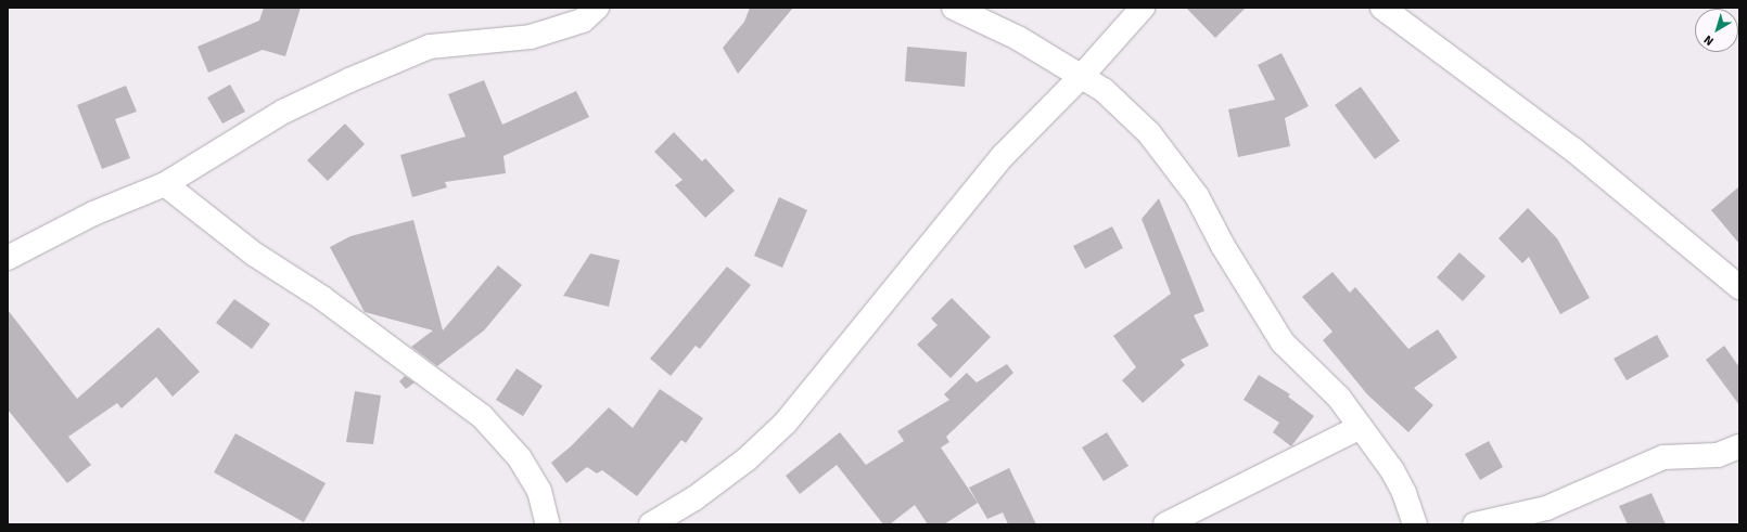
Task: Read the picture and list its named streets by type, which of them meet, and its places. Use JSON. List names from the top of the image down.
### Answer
{
  "north": "bottom left"
}
